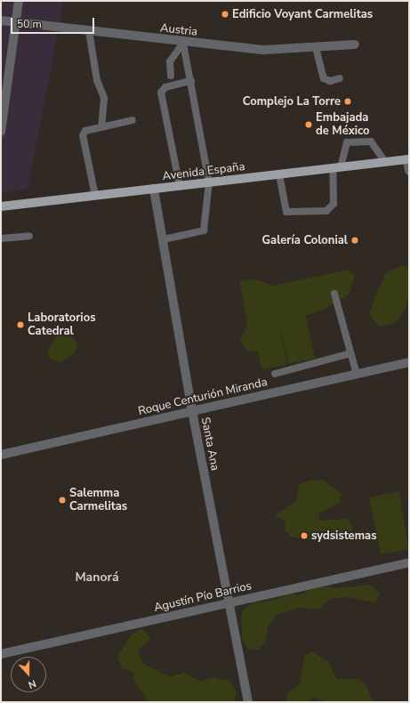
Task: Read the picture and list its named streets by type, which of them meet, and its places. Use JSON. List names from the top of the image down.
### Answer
{
  "streets": {
    "main road": ["Avenida España"],
    "street": [
      "Austria",
      "Roque Centurión Miranda",
      "Santa Ana",
      "Agustín Pío Barrios"
    ]
  },
  "crossings": [
    ["Avenida España", "Santa Ana"],
    ["Roque Centurión Miranda", "Santa Ana"],
    ["Santa Ana", "Agustín Pío Barrios"]
  ],
  "districts": ["Manorá"],
  "places": [
    "Edificio Voyant Carmelitas",
    "Complejo La Torre",
    "Embajada de México",
    "Galería Colonial",
    "Laboratorios Catedral",
    "Salemma Carmelitas",
    "sydsistemas"
  ],
  "scale_bar": "50 m",
  "north": "bottom"
}
